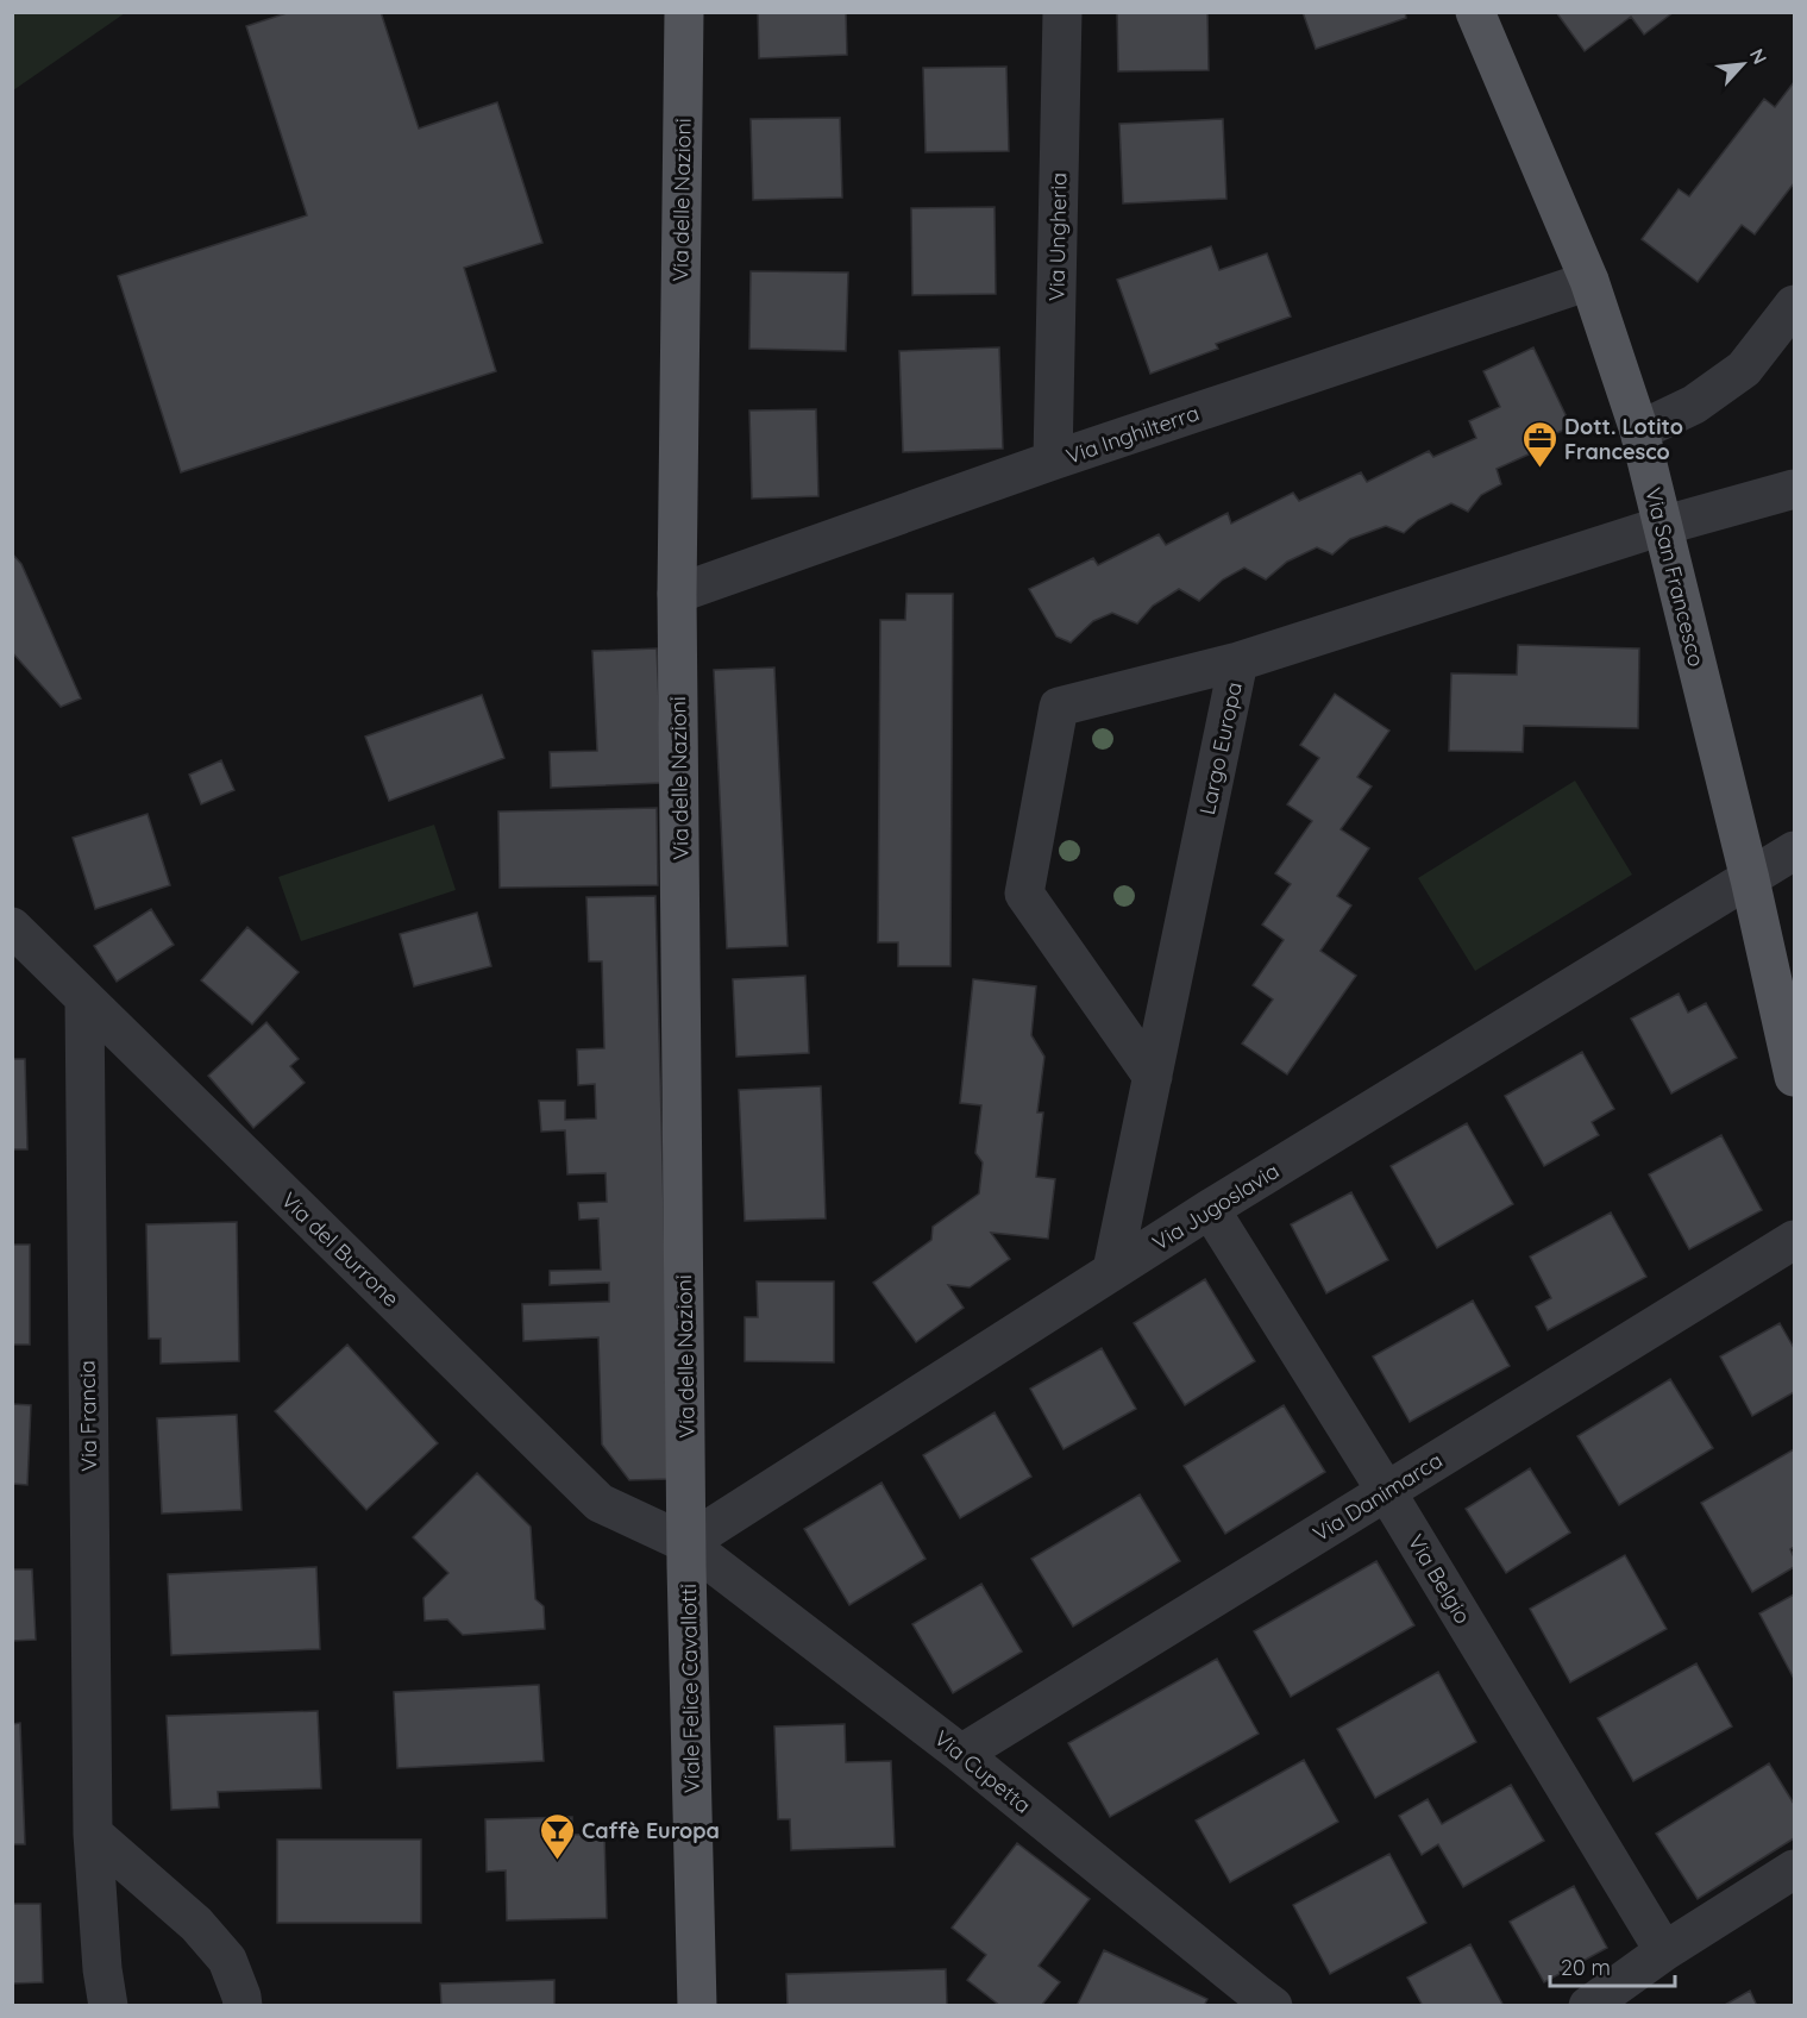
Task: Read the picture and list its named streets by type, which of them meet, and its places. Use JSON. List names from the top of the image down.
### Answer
{
  "streets": {
    "main road": ["Via delle Nazioni", "Via San Francesco", "Viale Felice Cavallotti"],
    "street": [
      "Via Ungheria",
      "Via Inghilterra",
      "Largo Europa",
      "Via Jugoslavia",
      "Via del Burrone",
      "Via Francia",
      "Via Danimarca",
      "Via Belgio",
      "Via Cupetta"
    ]
  },
  "crossings": [
    ["Via delle Nazioni", "Via Inghilterra"],
    ["Via delle Nazioni", "Via Jugoslavia"],
    ["Via delle Nazioni", "Via del Burrone"],
    ["Via delle Nazioni", "Viale Felice Cavallotti"],
    ["Via delle Nazioni", "Via Cupetta"],
    ["Via Ungheria", "Via Inghilterra"],
    ["Via Inghilterra", "Via San Francesco"],
    ["Via San Francesco", "Largo Europa"],
    ["Via San Francesco", "Via Jugoslavia"],
    ["Largo Europa", "Via Jugoslavia"],
    ["Via Jugoslavia", "Via del Burrone"],
    ["Via Jugoslavia", "Via Belgio"],
    ["Via Jugoslavia", "Viale Felice Cavallotti"],
    ["Via Jugoslavia", "Via Cupetta"],
    ["Via del Burrone", "Via Francia"],
    ["Via del Burrone", "Viale Felice Cavallotti"],
    ["Via del Burrone", "Via Cupetta"],
    ["Via Danimarca", "Via Belgio"],
    ["Via Danimarca", "Via Cupetta"],
    ["Viale Felice Cavallotti", "Via Cupetta"]
  ],
  "places": {
    "office": ["Dott. Lotito Francesco"],
    "bar": ["Caffè Europa"]
  },
  "scale_bar": "20 m",
  "north": "top right"
}
